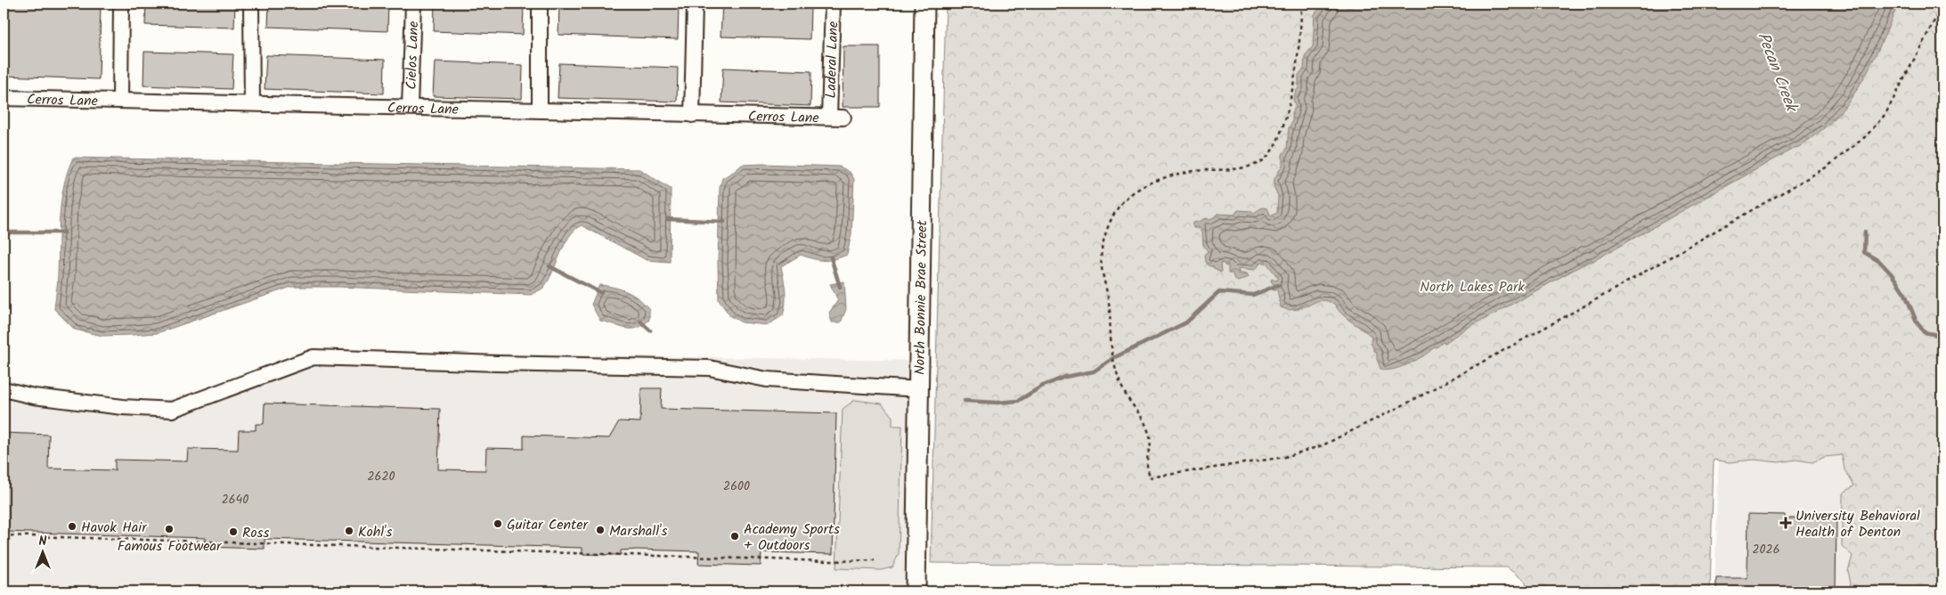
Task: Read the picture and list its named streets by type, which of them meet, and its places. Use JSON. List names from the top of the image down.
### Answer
{
  "streets": {
    "main road": ["North Bonnie Brae Street"],
    "street": ["Cielos Lane", "Laderal Lane", "Cerros Lane"]
  },
  "crossings": [
    ["Cielos Lane", "Cerros Lane"],
    ["Laderal Lane", "Cerros Lane"]
  ],
  "water": ["Pecan Creek"],
  "parks": ["North Lakes Park"],
  "places": {
    "health": ["University Behavioral Health of Denton"],
    "other": [
      "Guitar Center",
      "Havok Hair",
      "Famous Footwear",
      "Marshall's",
      "Kohl's",
      "Ross",
      "Academy Sports + Outdoors"
    ]
  },
  "house_numbers": [
    "2620",
    "2600",
    "2640",
    "2026"
  ],
  "north": "top"
}
